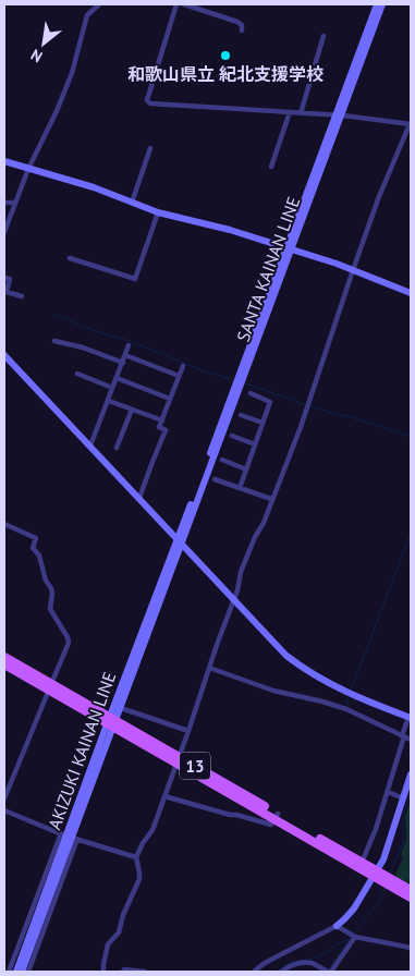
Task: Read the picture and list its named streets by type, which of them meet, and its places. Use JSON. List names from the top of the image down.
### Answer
{
  "streets": {
    "main road": ["SANTA KAINAN LINE", "AKIZUKI KAINAN LINE", "13"]
  },
  "crossings": [
    ["SANTA KAINAN LINE", "AKIZUKI KAINAN LINE"],
    ["AKIZUKI KAINAN LINE", "13"]
  ],
  "places": ["和歌山県立 紀北支援学校"],
  "north": "bottom left"
}
